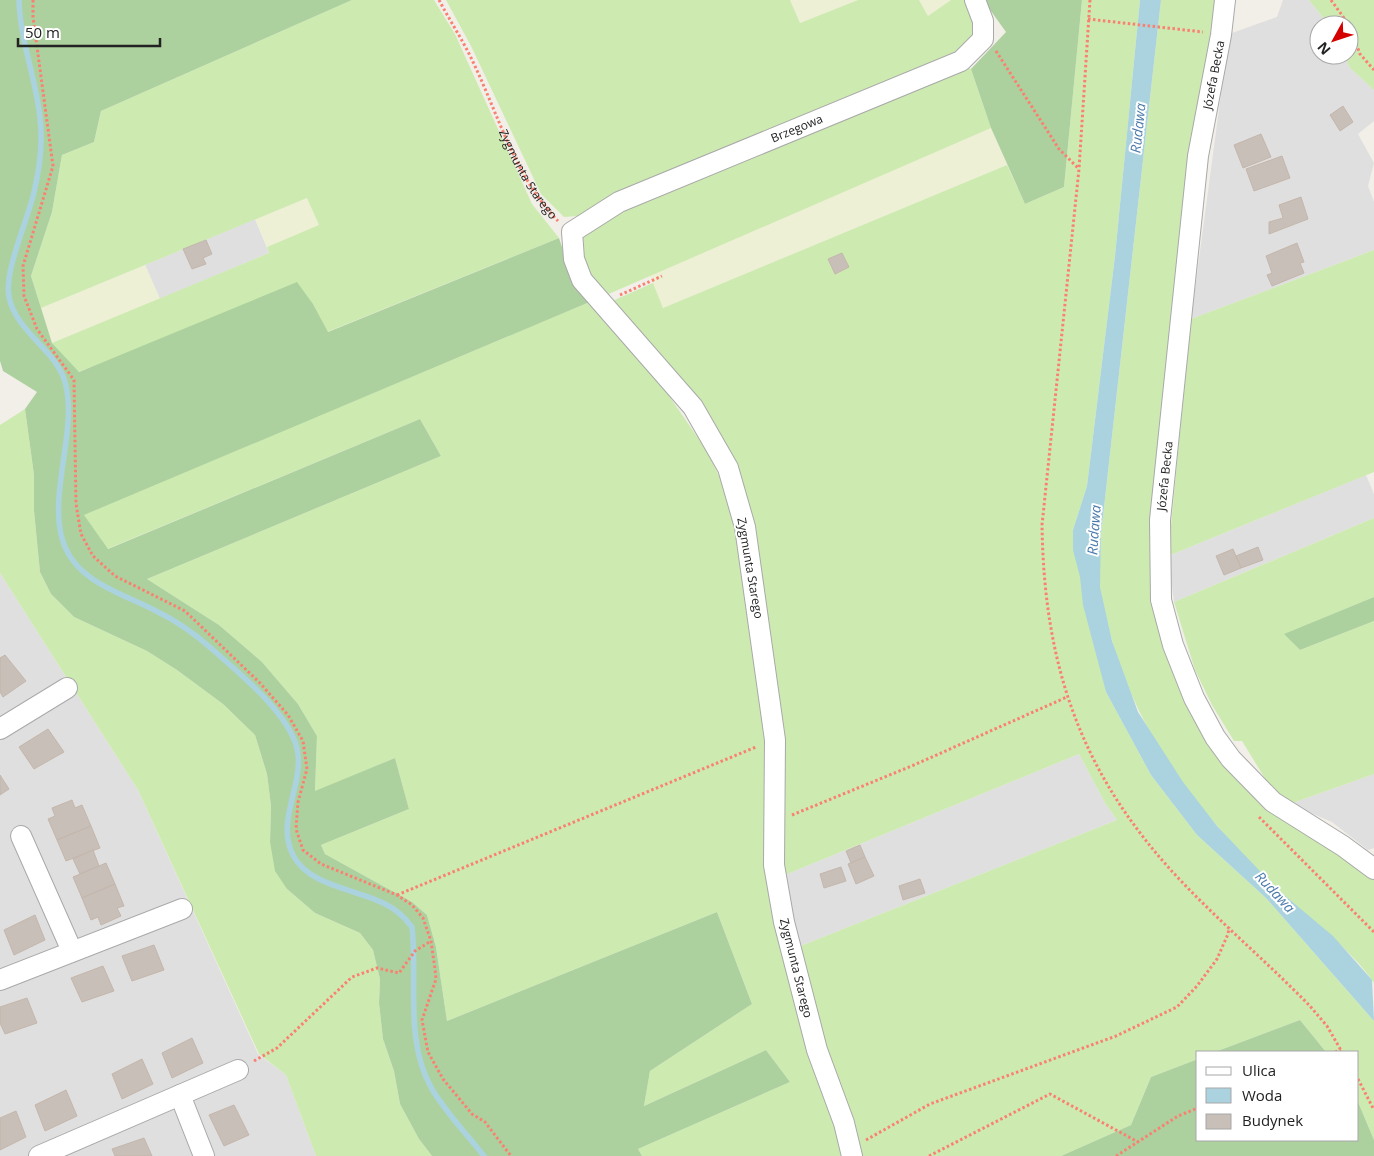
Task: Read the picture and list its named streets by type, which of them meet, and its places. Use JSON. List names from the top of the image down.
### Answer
{
  "streets": {
    "street": ["Józefa Becka", "Brzegowa", "Zygmunta Starego"]
  },
  "crossings": [
    ["Brzegowa", "Zygmunta Starego"]
  ],
  "water": ["Rudawa"],
  "legend": ["Ulica", "Woda", "Budynek"],
  "scale_bar": "50 m",
  "north": "bottom left"
}
